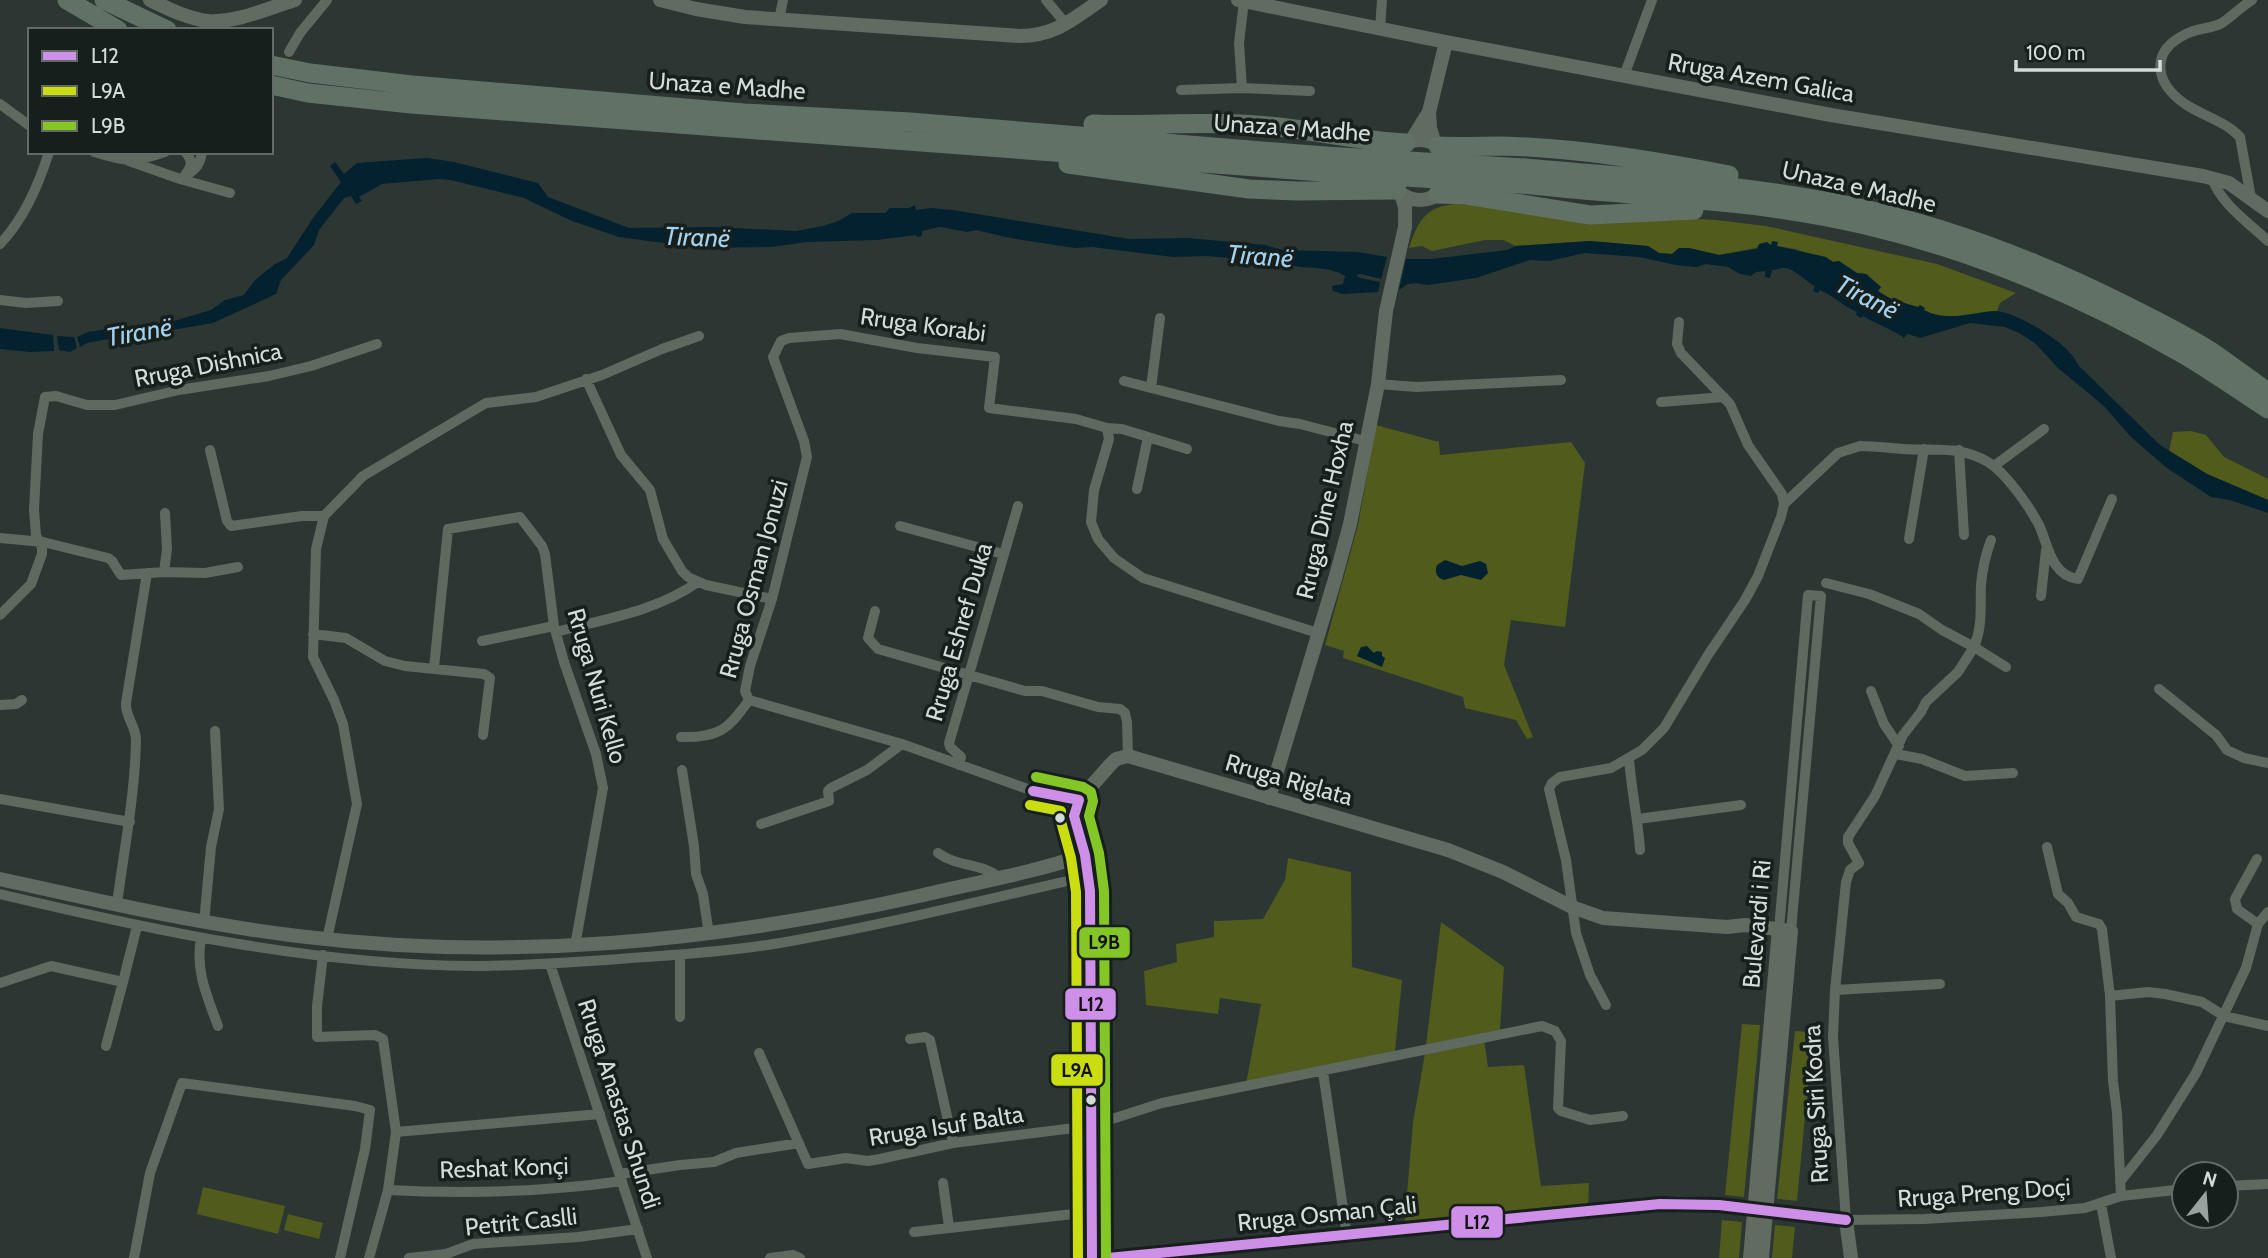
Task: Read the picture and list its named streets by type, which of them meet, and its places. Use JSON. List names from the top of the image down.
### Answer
{
  "streets": {
    "highway": ["Unaza e Madhe"],
    "main road": [
      "Rruga Azem Galica",
      "Rruga Dine Hoxha",
      "Rruga Riglata",
      "Bulevardi i Ri",
      "Rruga Siri Kodra",
      "Rruga Osman Çali"
    ],
    "street": [
      "Rruga Korabi",
      "Rruga Dishnica",
      "Rruga Osman Jonuzi",
      "Rruga Eshref Duka",
      "Rruga Nuri Kello",
      "Rruga Anastas Shundi",
      "Rruga Isuf Balta",
      "Reshat Konçi",
      "Rruga Preng Doçi",
      "Petrit Caslli"
    ]
  },
  "crossings": [
    ["Rruga Azem Galica", "Rruga Dine Hoxha"],
    ["Rruga Korabi", "Rruga Osman Jonuzi"],
    ["Rruga Dine Hoxha", "Rruga Riglata"],
    ["Rruga Osman Jonuzi", "Rruga Eshref Duka"],
    ["Bulevardi i Ri", "Rruga Osman Çali"],
    ["Rruga Anastas Shundi", "Reshat Konçi"],
    ["Rruga Anastas Shundi", "Petrit Caslli"],
    ["Rruga Siri Kodra", "Rruga Preng Doçi"],
    ["Rruga Siri Kodra", "Rruga Osman Çali"],
    ["Rruga Preng Doçi", "Rruga Osman Çali"]
  ],
  "water": ["Tiranë"],
  "lines": ["transit line L9B", "transit line L12", "transit line L9A"],
  "legend": ["L12", "L9A", "L9B"],
  "scale_bar": "100 m",
  "north": "top"
}
